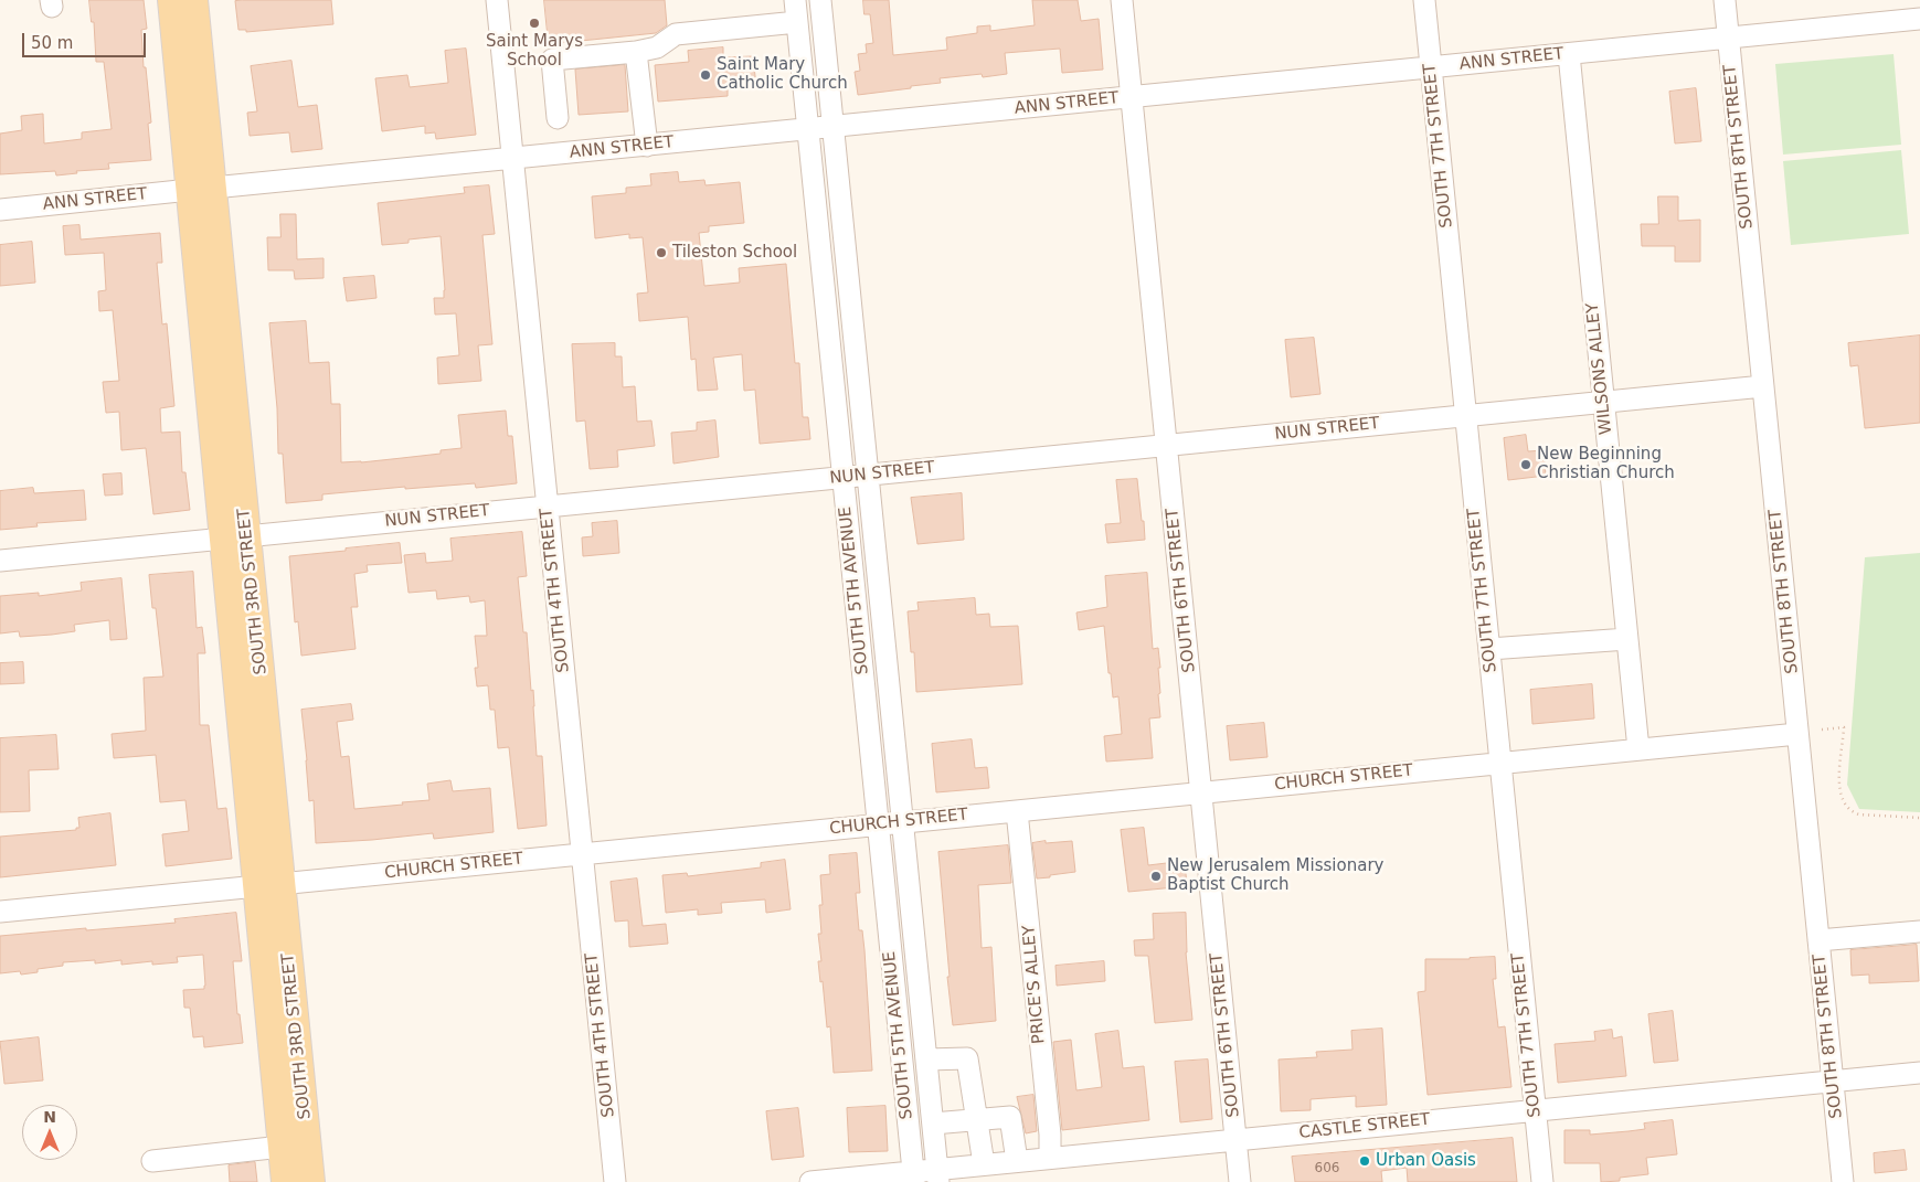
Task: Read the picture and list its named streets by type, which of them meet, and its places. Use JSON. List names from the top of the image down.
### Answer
{
  "streets": {
    "main road": ["SOUTH 3RD STREET"],
    "street": [
      "ANN STREET",
      "SOUTH 7TH STREET",
      "SOUTH 8TH STREET",
      "WILSONS ALLEY",
      "NUN STREET",
      "SOUTH 4TH STREET",
      "SOUTH 5TH AVENUE",
      "SOUTH 6TH STREET",
      "CHURCH STREET",
      "PRICE'S ALLEY",
      "CASTLE STREET"
    ]
  },
  "crossings": [
    ["ANN STREET", "SOUTH 7TH STREET"],
    ["ANN STREET", "SOUTH 8TH STREET"],
    ["ANN STREET", "WILSONS ALLEY"],
    ["ANN STREET", "SOUTH 4TH STREET"],
    ["ANN STREET", "SOUTH 5TH AVENUE"],
    ["ANN STREET", "SOUTH 6TH STREET"],
    ["ANN STREET", "SOUTH 3RD STREET"],
    ["SOUTH 7TH STREET", "NUN STREET"],
    ["SOUTH 7TH STREET", "CHURCH STREET"],
    ["SOUTH 7TH STREET", "CASTLE STREET"],
    ["SOUTH 8TH STREET", "NUN STREET"],
    ["SOUTH 8TH STREET", "CHURCH STREET"],
    ["SOUTH 8TH STREET", "CASTLE STREET"],
    ["WILSONS ALLEY", "NUN STREET"],
    ["WILSONS ALLEY", "CHURCH STREET"],
    ["NUN STREET", "SOUTH 4TH STREET"],
    ["NUN STREET", "SOUTH 5TH AVENUE"],
    ["NUN STREET", "SOUTH 6TH STREET"],
    ["NUN STREET", "SOUTH 3RD STREET"],
    ["SOUTH 4TH STREET", "CHURCH STREET"],
    ["SOUTH 5TH AVENUE", "CHURCH STREET"],
    ["SOUTH 5TH AVENUE", "CASTLE STREET"],
    ["SOUTH 6TH STREET", "CHURCH STREET"],
    ["SOUTH 6TH STREET", "CASTLE STREET"],
    ["SOUTH 3RD STREET", "CHURCH STREET"],
    ["CHURCH STREET", "PRICE'S ALLEY"],
    ["PRICE'S ALLEY", "CASTLE STREET"]
  ],
  "places": [
    "Saint Marys School",
    "Saint Mary Catholic Church",
    "Tileston School",
    "New Beginning Christian Church",
    "New Jerusalem Missionary Baptist Church",
    "Urban Oasis"
  ],
  "house_numbers": ["606"],
  "scale_bar": "50 m",
  "north": "top"
}
